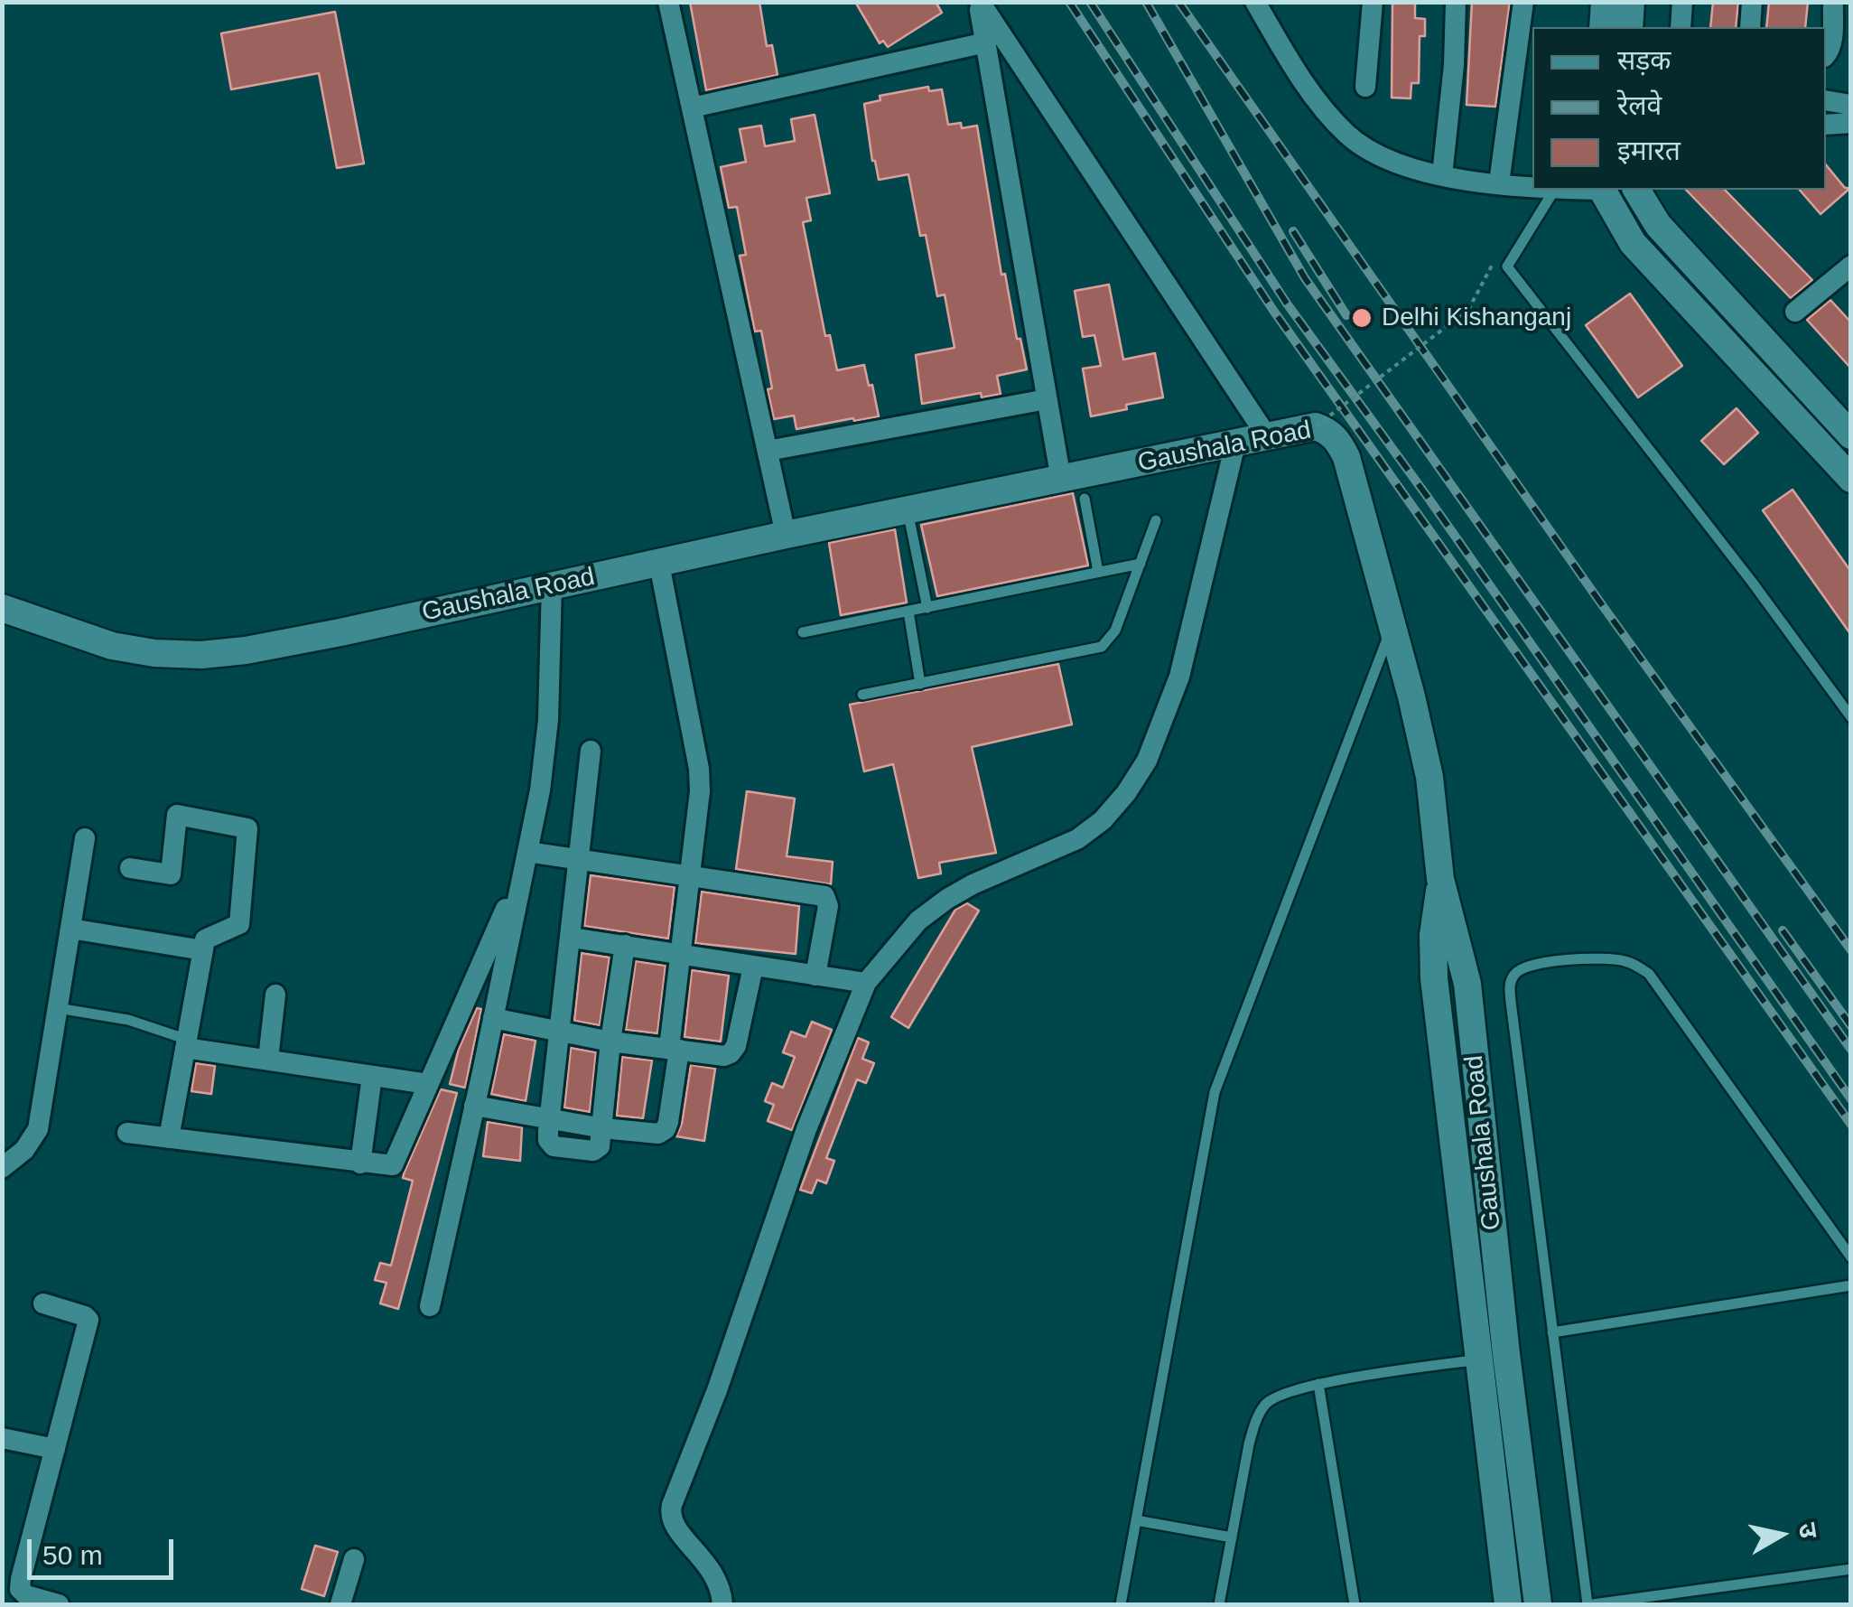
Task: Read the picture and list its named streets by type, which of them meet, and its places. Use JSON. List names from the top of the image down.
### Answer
{
  "streets": {
    "street": ["Gaushala Road"]
  },
  "places": ["Delhi Kishanganj"],
  "legend": ["सड़क", "रेलवे", "इमारत"],
  "scale_bar": "50 m",
  "north": "right"
}
